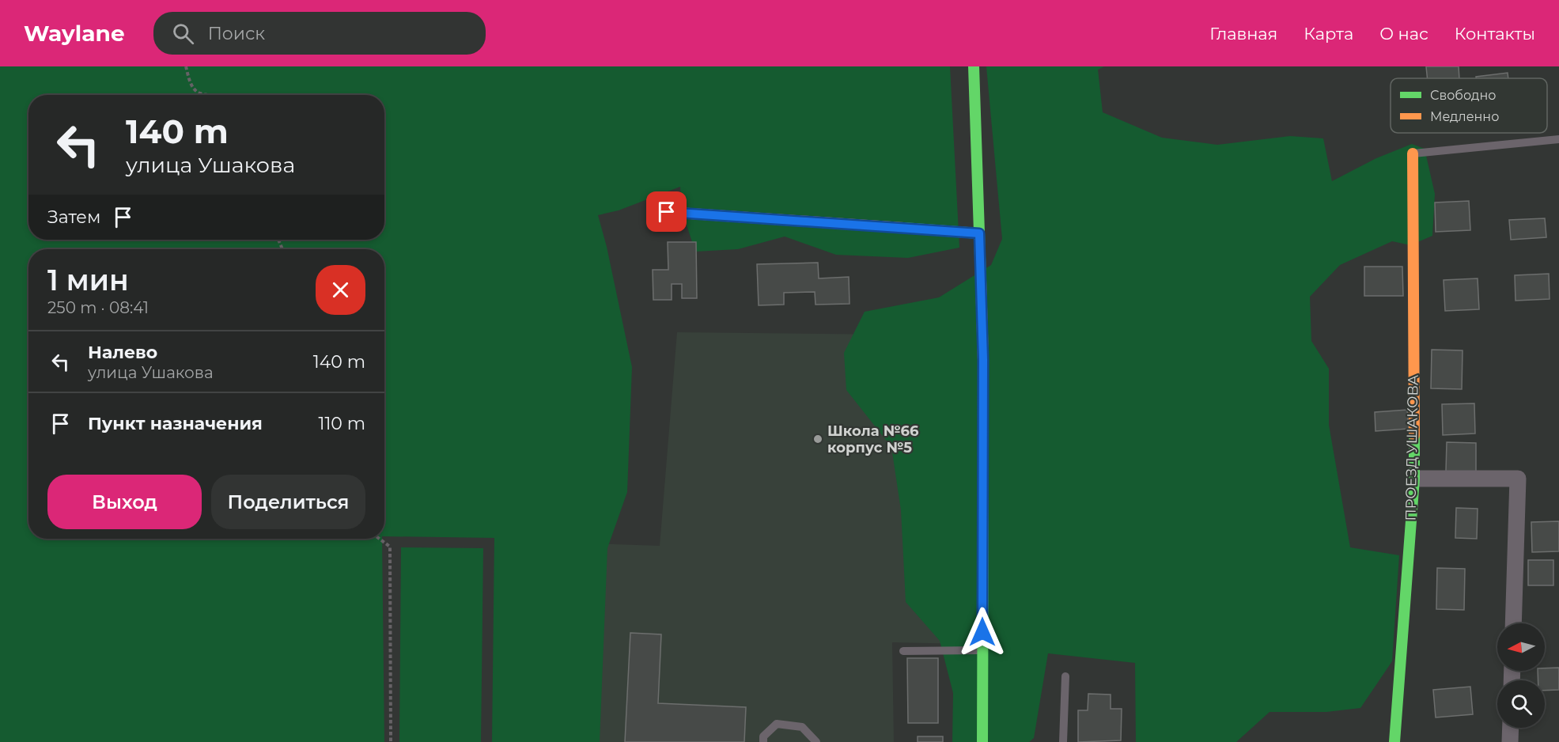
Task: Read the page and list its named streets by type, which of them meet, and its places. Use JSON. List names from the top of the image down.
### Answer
{
  "streets": {
    "street": ["ПРОЕЗД УШАКОВА"]
  },
  "places": ["Школа №66 корпус №5"],
  "legend": ["Свободно", "Медленно"],
  "north": "left",
  "page": {
    "header": "Waylane",
    "search": "Поиск",
    "nav": [
      "Главная",
      "Карта",
      "О нас",
      "Контакты"
    ],
    "turn": ["140 m", "улица Ушакова"],
    "then": "Затем",
    "heading": ["1 мин", "250 m · 08:41"],
    "list": [
      {
        "name": "Налево",
        "note": "улица Ушакова",
        "value": "140 m"
      },
      {
        "name": "Пункт назначения",
        "value": "110 m"
      }
    ],
    "buttons": ["Выход", "Поделиться"]
  }
}
